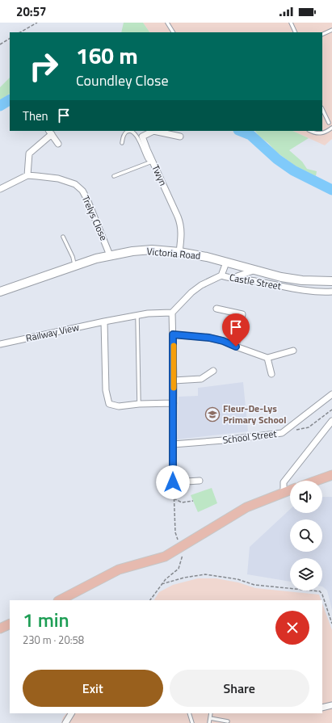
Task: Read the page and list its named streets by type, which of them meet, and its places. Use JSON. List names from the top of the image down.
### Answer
{
  "streets": {
    "main road": ["Victoria Road"],
    "street": [
      "Twyn",
      "Trelys Close",
      "Castle Street",
      "Railway View",
      "School Street"
    ]
  },
  "crossings": [
    ["Twyn", "Victoria Road"],
    ["Trelys Close", "Victoria Road"],
    ["Castle Street", "Railway View"]
  ],
  "places": {
    "school or university": ["Fleur-De-Lys Primary School"]
  },
  "page": {
    "status": "20:57",
    "turn": ["160 m", "Coundley Close"],
    "then": "Then",
    "heading": ["1 min", "230 m · 20:58"],
    "buttons": ["Exit", "Share"]
  }
}
